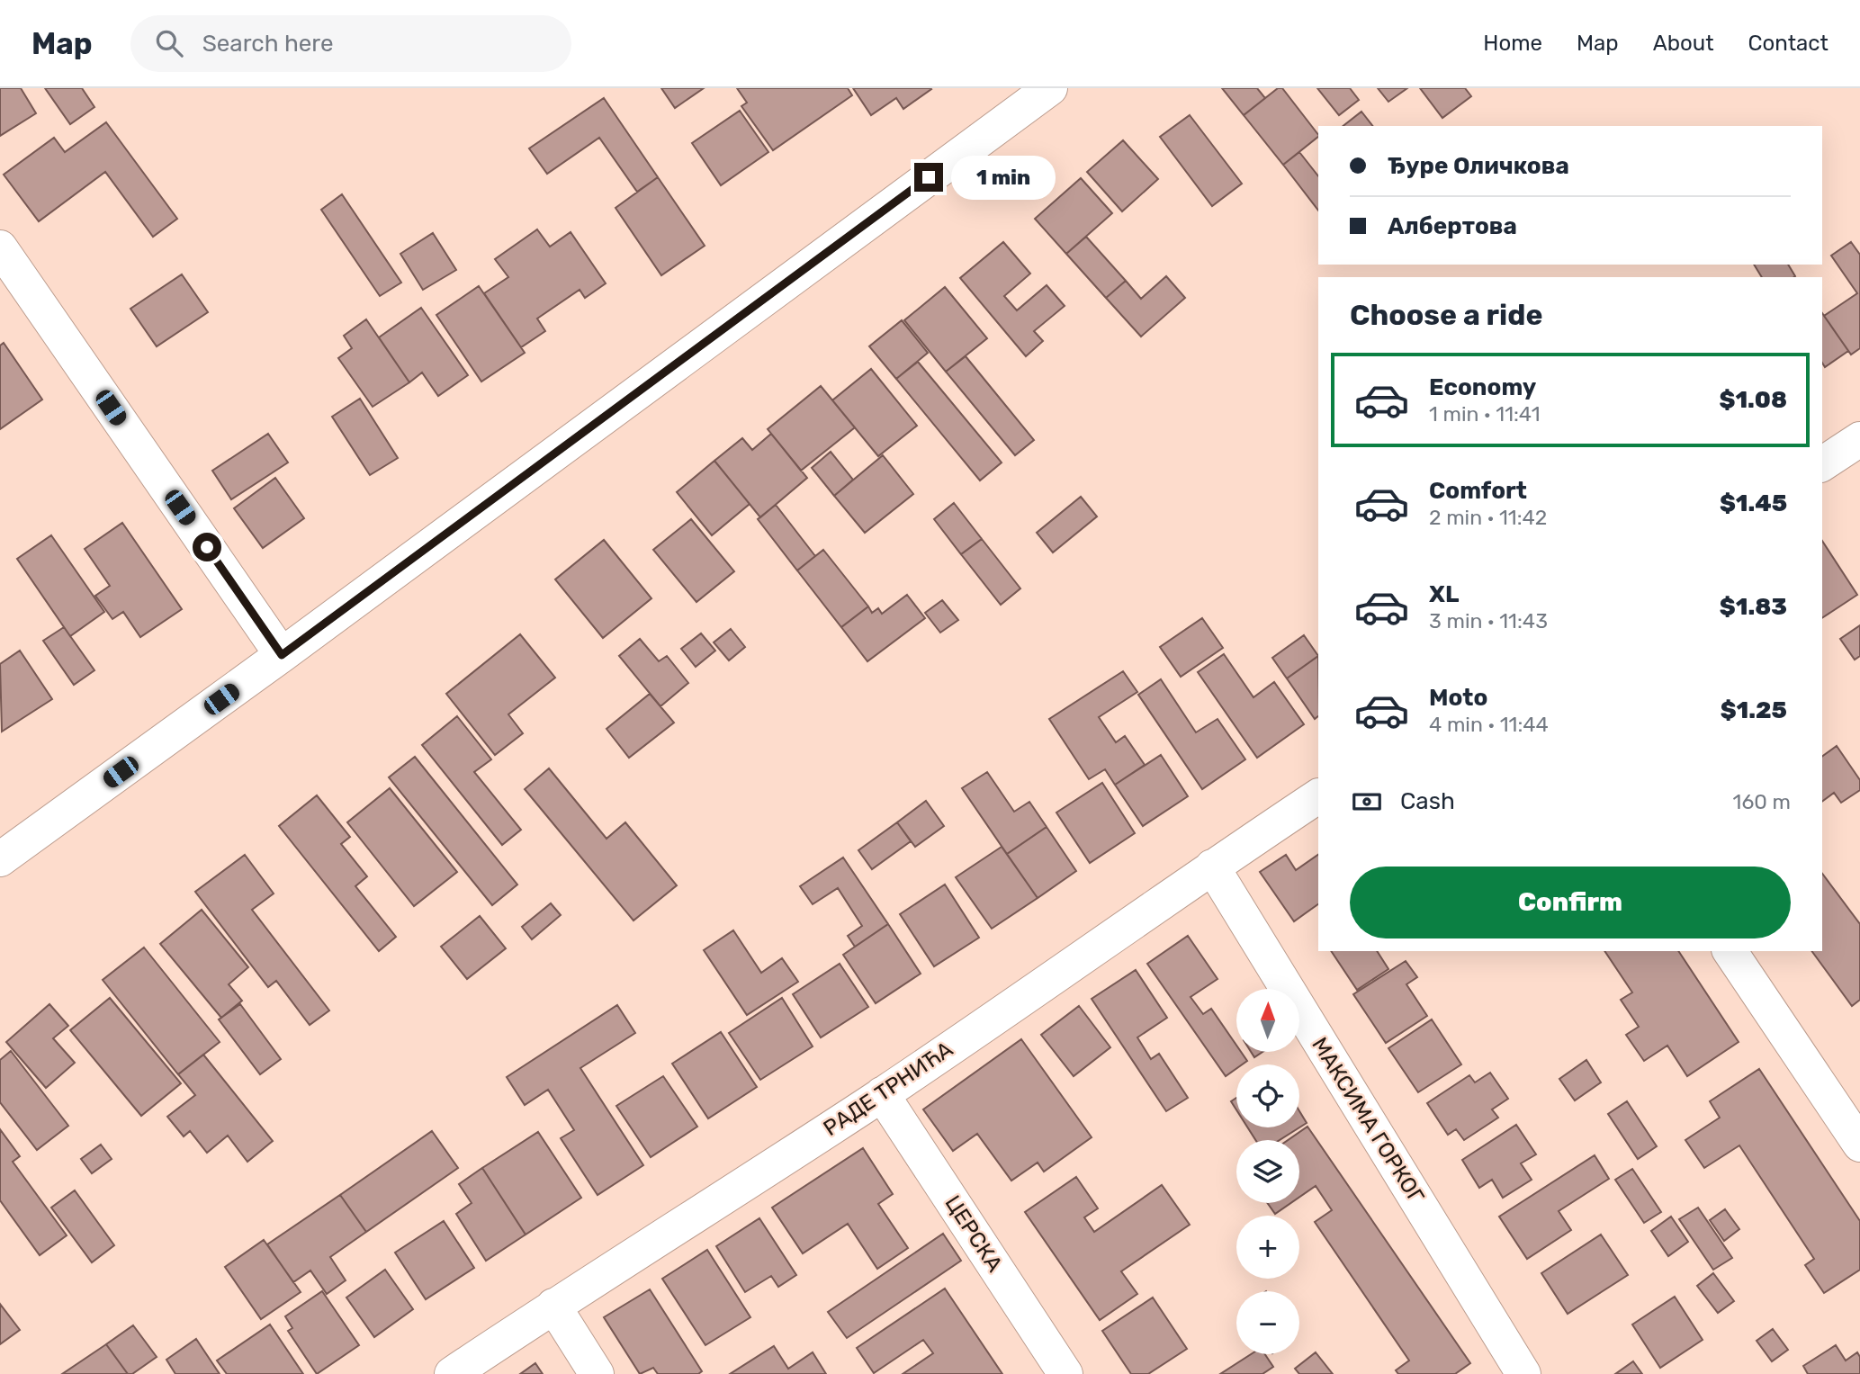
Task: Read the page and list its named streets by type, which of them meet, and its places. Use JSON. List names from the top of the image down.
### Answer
{
  "streets": {
    "street": ["РАДЕ ТРНИЋА", "МАКСИМА ГОРКОГ", "ЦЕРСКА"]
  },
  "crossings": [
    ["РАДЕ ТРНИЋА", "МАКСИМА ГОРКОГ"],
    ["РАДЕ ТРНИЋА", "ЦЕРСКА"]
  ],
  "north": "top",
  "page": {
    "header": "Map",
    "search": "Search here",
    "nav": [
      "Home",
      "Map",
      "About",
      "Contact"
    ],
    "banner": ["Ђуре Оличкова", "Албертова"],
    "bubble": "1 min",
    "heading": "Choose a ride",
    "list": [
      {
        "name": "Economy",
        "note": "1 min · 11:41",
        "value": "$1.08"
      },
      {
        "name": "Comfort",
        "note": "2 min · 11:42",
        "value": "$1.45"
      },
      {
        "name": "XL",
        "note": "3 min · 11:43",
        "value": "$1.83"
      },
      {
        "name": "Moto",
        "note": "4 min · 11:44",
        "value": "$1.25"
      }
    ],
    "pay": ["Cash", "160 m"],
    "buttons": "Confirm",
    "map_buttons": ["+", "−"]
  }
}
